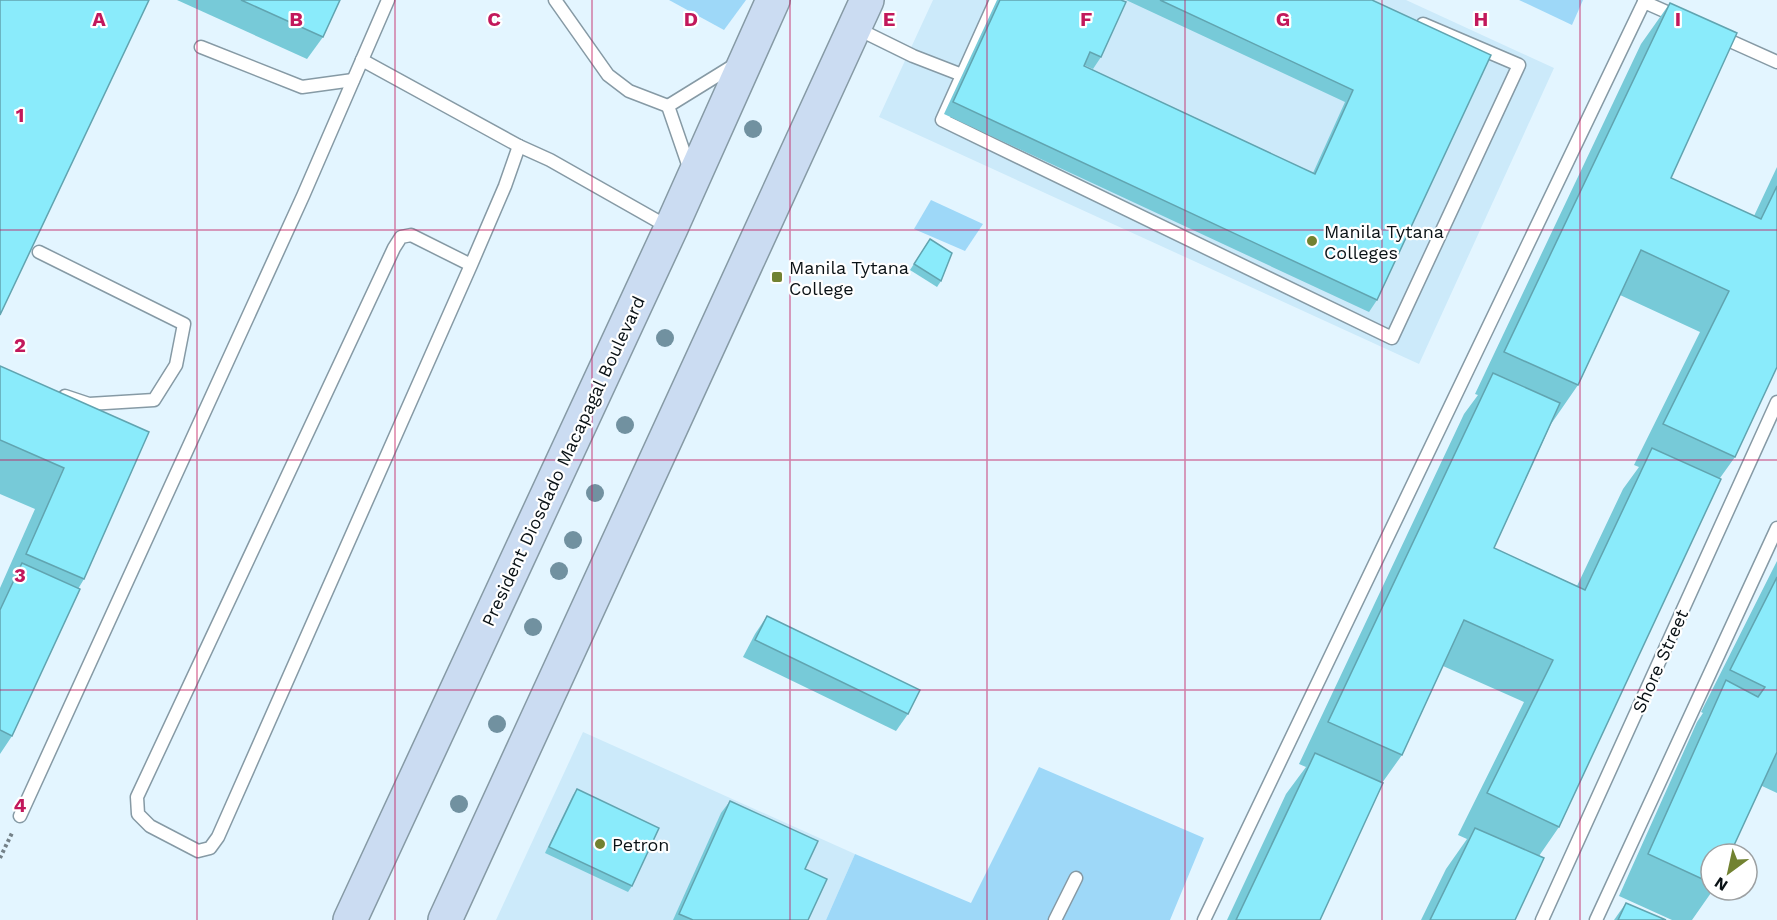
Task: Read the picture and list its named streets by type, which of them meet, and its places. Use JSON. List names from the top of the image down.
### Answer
{
  "streets": {
    "main road": ["President Diosdado Macapagal Boulevard"],
    "lane": ["Shore Street"]
  },
  "places": {
    "other": ["Manila Tytana Colleges", "Petron"],
    "transit": ["Manila Tytana College"]
  },
  "north": "bottom left",
  "grid": {
    "columns": [
      "A",
      "B",
      "C",
      "D",
      "E",
      "F",
      "G",
      "H",
      "I"
    ],
    "rows": [
      "1",
      "2",
      "3",
      "4"
    ]
  }
}
